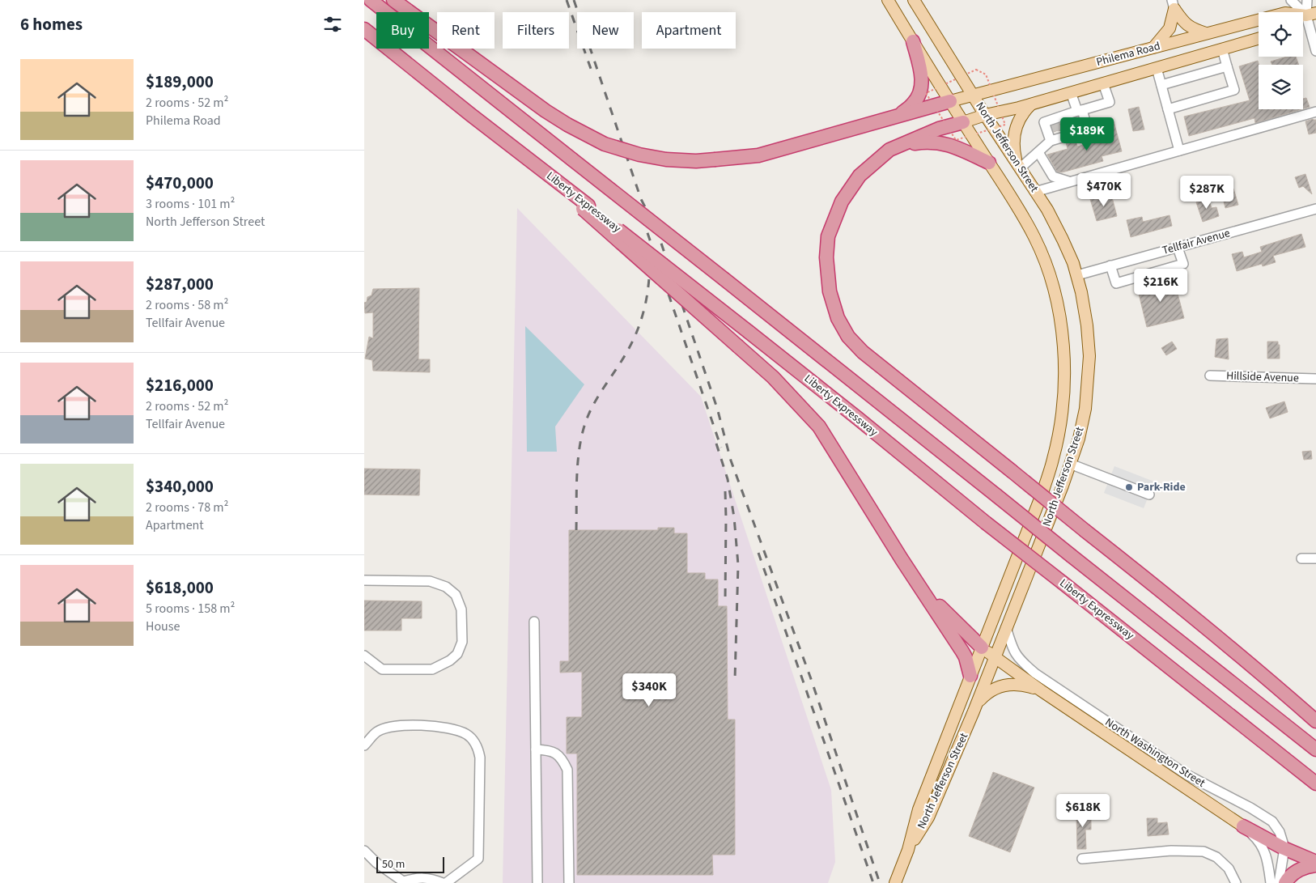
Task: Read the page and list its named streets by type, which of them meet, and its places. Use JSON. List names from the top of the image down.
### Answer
{
  "streets": {
    "highway": ["Liberty Expressway"],
    "main road": ["Philema Road", "North Jefferson Street"],
    "street": ["Tellfair Avenue", "Hillside Avenue", "North Washington Street"]
  },
  "crossings": [
    ["Philema Road", "North Jefferson Street"],
    ["North Jefferson Street", "Tellfair Avenue"],
    ["North Jefferson Street", "North Washington Street"]
  ],
  "places": ["Park-Ride"],
  "scale_bar": "50 m",
  "page": {
    "heading": "6 homes",
    "chip": [
      "Buy",
      "Rent",
      "Filters",
      "New",
      "Apartment"
    ],
    "list": [
      {
        "name": "$189,000",
        "note": "2 rooms · 52 m² · Philema Road"
      },
      {
        "name": "$470,000",
        "note": "3 rooms · 101 m² · North Jefferson Street"
      },
      {
        "name": "$287,000",
        "note": "2 rooms · 58 m² · Tellfair Avenue"
      },
      {
        "name": "$216,000",
        "note": "2 rooms · 52 m² · Tellfair Avenue"
      },
      {
        "name": "$340,000",
        "note": "2 rooms · 78 m² · Apartment"
      },
      {
        "name": "$618,000",
        "note": "5 rooms · 158 m² · House"
      }
    ],
    "price": [
      "$189K",
      "$470K",
      "$287K",
      "$216K",
      "$340K",
      "$618K"
    ],
    "scale": "50 m"
  }
}
